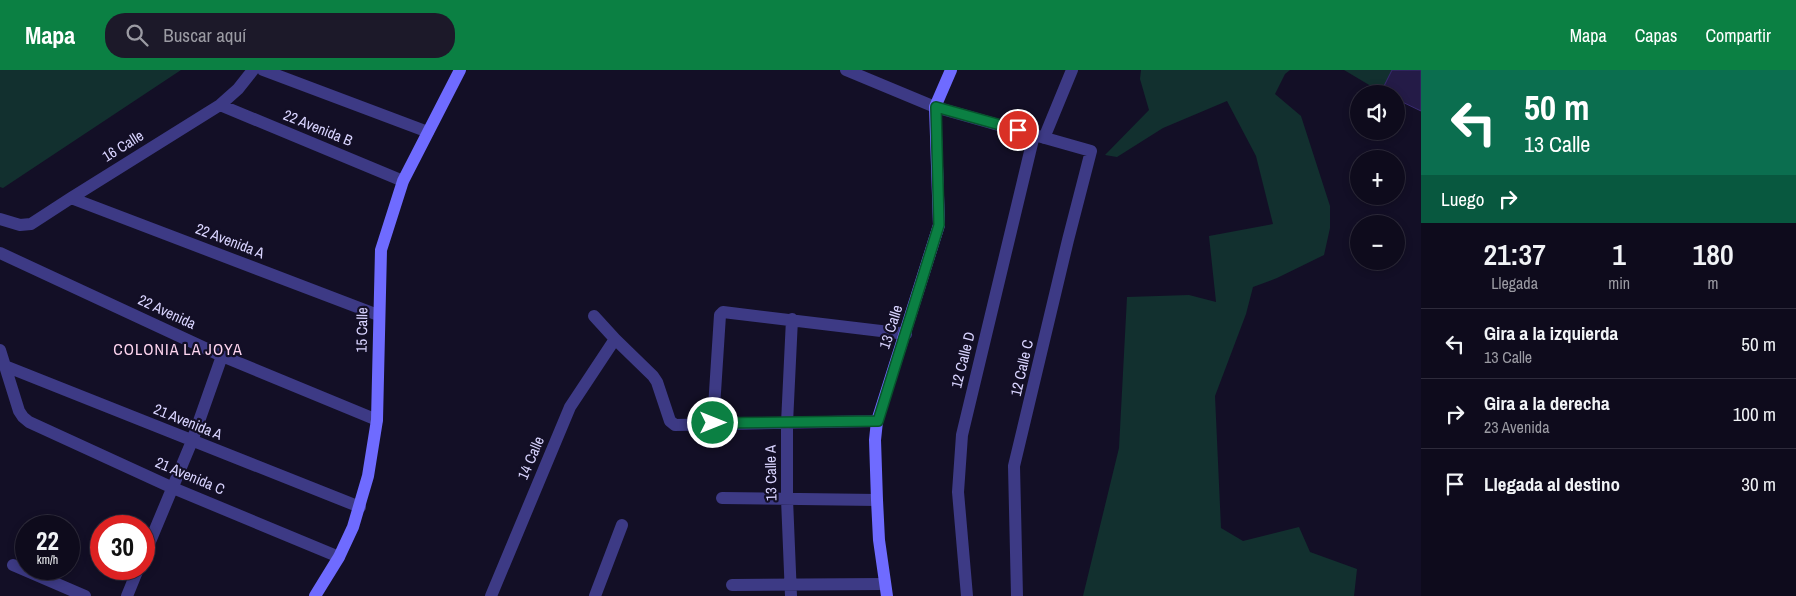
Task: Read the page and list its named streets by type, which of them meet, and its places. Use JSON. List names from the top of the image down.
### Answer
{
  "streets": {
    "street": [
      "22 Avenida B",
      "16 Calle",
      "22 Avenida A",
      "22 Avenida",
      "13 Calle",
      "15 Calle",
      "12 Calle D",
      "12 Calle C",
      "21 Avenida A",
      "14 Calle",
      "13 Calle A",
      "21 Avenida C"
    ]
  },
  "crossings": [
    ["22 Avenida B", "16 Calle"],
    ["22 Avenida B", "15 Calle"],
    ["16 Calle", "22 Avenida A"],
    ["22 Avenida A", "15 Calle"],
    ["22 Avenida", "15 Calle"],
    ["15 Calle", "21 Avenida A"],
    ["15 Calle", "21 Avenida C"],
    ["12 Calle D", "12 Calle C"],
    ["21 Avenida A", "21 Avenida C"]
  ],
  "districts": ["COLONIA LA JOYA"],
  "page": {
    "header": "Mapa",
    "search": "Buscar aquí",
    "nav": ["Mapa", "Capas", "Compartir"],
    "turn": ["50 m", "13 Calle"],
    "map_buttons": ["+", "−"],
    "then": "Luego",
    "eta": [
      "21:37",
      "Llegada",
      "1",
      "min",
      "180",
      "m"
    ],
    "list": [
      {
        "name": "Gira a la izquierda",
        "note": "13 Calle",
        "value": "50 m"
      },
      {
        "name": "Gira a la derecha",
        "note": "23 Avenida",
        "value": "100 m"
      },
      {
        "name": "Llegada al destino",
        "value": "30 m"
      }
    ],
    "speed": "22 km/h",
    "limit": "30"
  }
}
